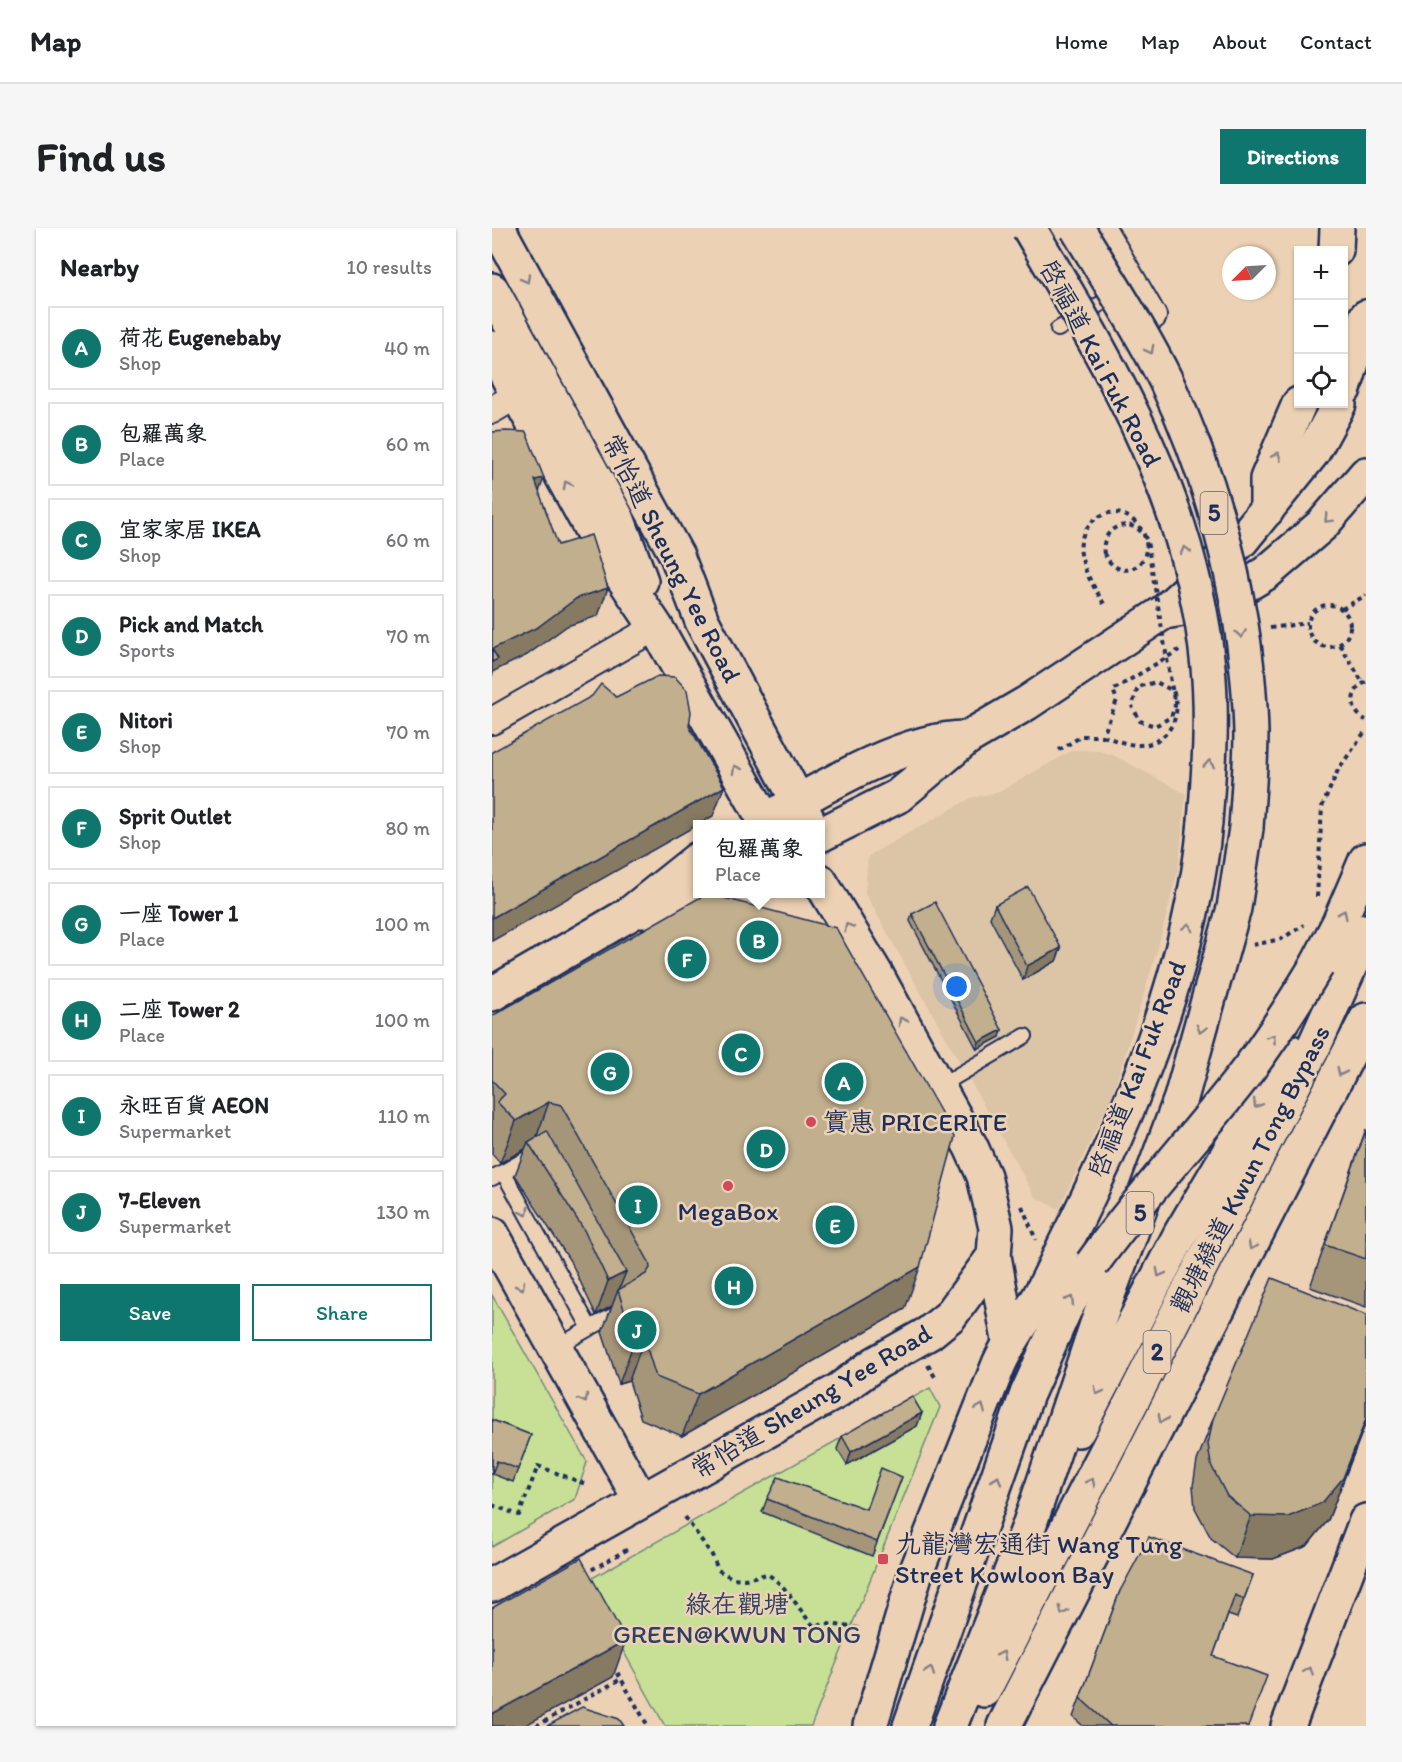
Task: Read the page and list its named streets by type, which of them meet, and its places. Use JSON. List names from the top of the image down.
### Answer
{
  "streets": {
    "main road": [
      "啓福道 Kai Fuk Road",
      "5",
      "常怡道 Sheung Yee Road",
      "觀塘繞道 Kwun Tong Bypass",
      "2"
    ]
  },
  "parks": ["綠在觀塘 GREEN@KWUN TONG"],
  "places": {
    "other": ["實惠 PRICERITE", "MegaBox"],
    "transit": ["九龍灣宏通街 Wang Tung Street Kowloon Bay"]
  },
  "north": "bottom left",
  "page": {
    "header": "Map",
    "nav": [
      "Home",
      "Map",
      "About",
      "Contact"
    ],
    "buttons": [
      "Directions",
      ["Save", "Share"]
    ],
    "title": "Find us",
    "heading": ["Nearby", "10 results"],
    "map_buttons": ["+", "−"],
    "list": [
      {
        "mark": "A",
        "name": "荷花 Eugenebaby",
        "note": "Shop",
        "value": "40 m"
      },
      {
        "mark": "B",
        "name": "包羅萬象",
        "note": "Place",
        "value": "60 m"
      },
      {
        "mark": "C",
        "name": "宜家家居 IKEA",
        "note": "Shop",
        "value": "60 m"
      },
      {
        "mark": "D",
        "name": "Pick and Match",
        "note": "Sports",
        "value": "70 m"
      },
      {
        "mark": "E",
        "name": "Nitori",
        "note": "Shop",
        "value": "70 m"
      },
      {
        "mark": "F",
        "name": "Sprit Outlet",
        "note": "Shop",
        "value": "80 m"
      },
      {
        "mark": "G",
        "name": "一座 Tower 1",
        "note": "Place",
        "value": "100 m"
      },
      {
        "mark": "H",
        "name": "二座 Tower 2",
        "note": "Place",
        "value": "100 m"
      },
      {
        "mark": "I",
        "name": "永旺百貨 AEON",
        "note": "Supermarket",
        "value": "110 m"
      },
      {
        "mark": "J",
        "name": "7-Eleven",
        "note": "Supermarket",
        "value": "130 m"
      }
    ],
    "popup": ["包羅萬象", "Place"],
    "pins": [
      "B",
      "F",
      "C",
      "G",
      "A",
      "D",
      "I",
      "E",
      "H",
      "J"
    ]
  }
}
